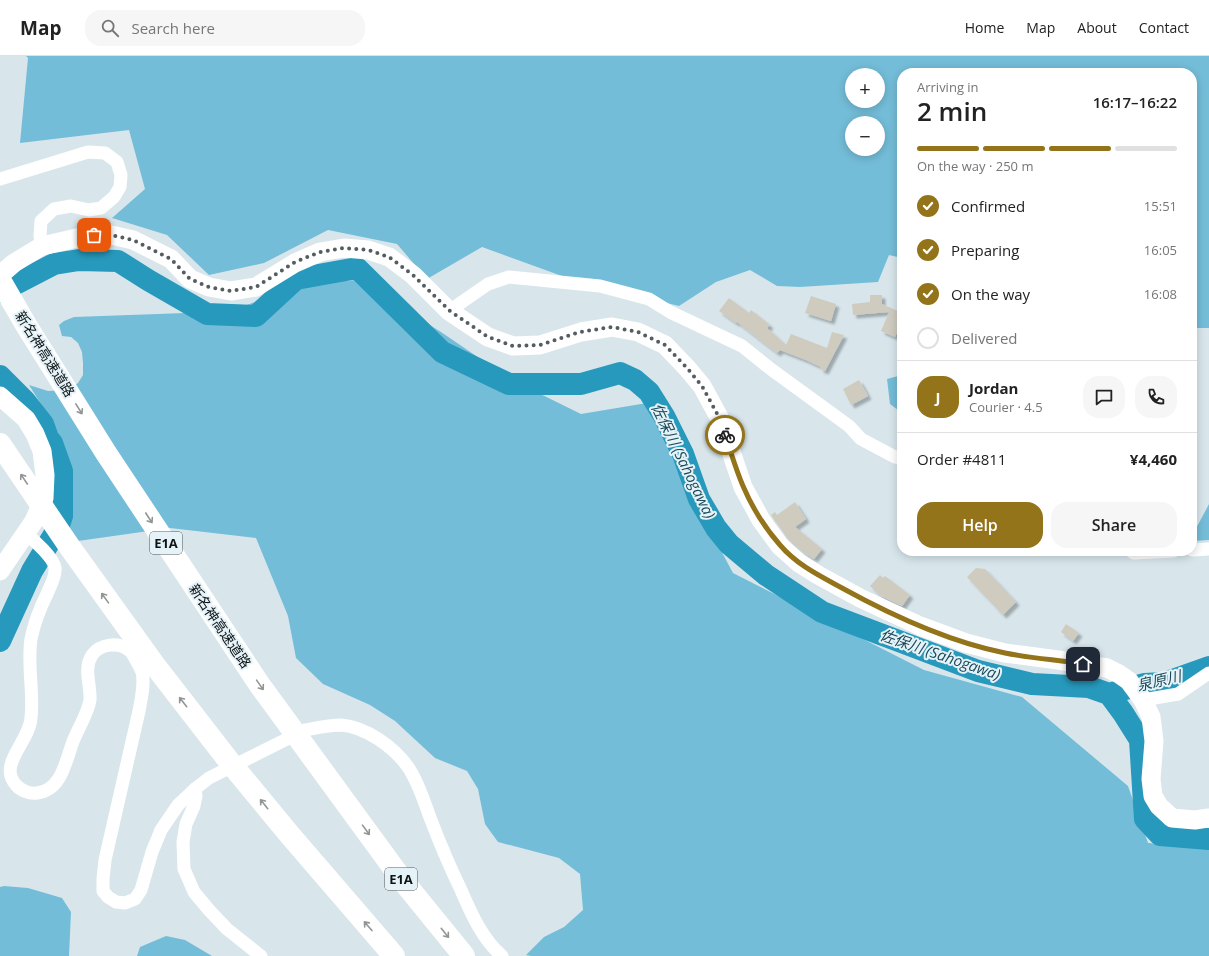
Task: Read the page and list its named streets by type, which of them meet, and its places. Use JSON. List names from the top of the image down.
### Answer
{
  "streets": {
    "highway": ["新名神高速道路", "E1A"]
  },
  "water": ["佐保川 (Sahogawa)", "泉原川"],
  "page": {
    "header": "Map",
    "search": "Search here",
    "nav": [
      "Home",
      "Map",
      "About",
      "Contact"
    ],
    "map_buttons": ["+", "−"],
    "heading": ["2 min", "Arriving in", "16:17–16:22"],
    "panel": [
      "Jordan",
      "Courier · 4.5",
      "Order #4811",
      "¥4,460"
    ],
    "bar": "On the way · 250 m",
    "list": [
      ["Confirmed", "15:51"],
      ["Preparing", "16:05"],
      ["On the way", "16:08"],
      "Delivered"
    ],
    "round": "J",
    "buttons": ["Help", "Share"]
  }
}
